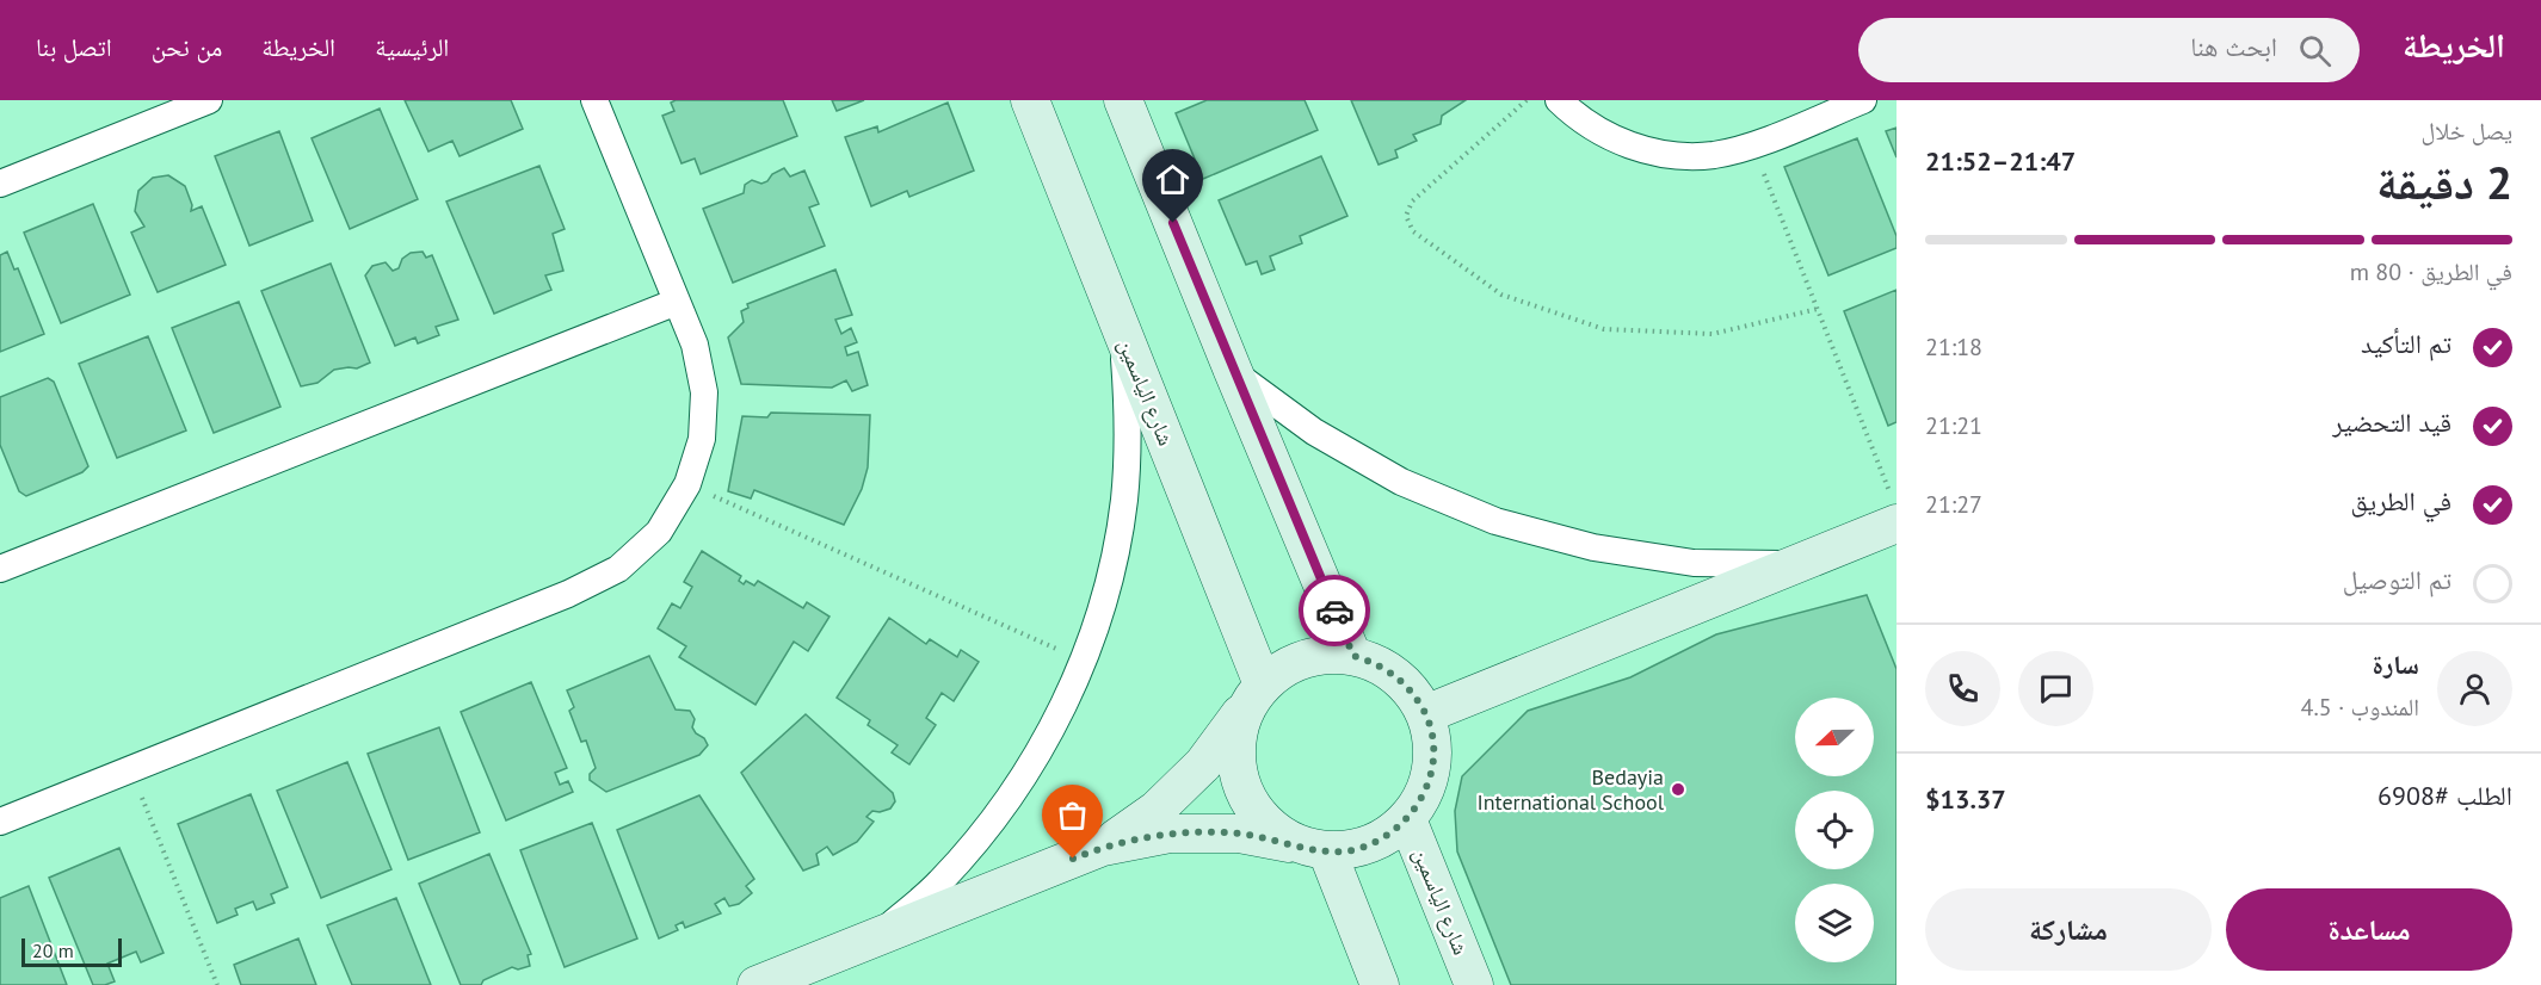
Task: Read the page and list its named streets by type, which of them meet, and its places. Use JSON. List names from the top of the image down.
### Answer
{
  "streets": {
    "street": ["شارع الياسمين"]
  },
  "places": ["Bedayia International School"],
  "scale_bar": "20 m",
  "north": "left",
  "page": {
    "header": "الخريطة",
    "search": "ابحث هنا",
    "nav": [
      "الرئيسية",
      "الخريطة",
      "من نحن",
      "اتصل بنا"
    ],
    "heading": ["2 دقيقة", "يصل خلال", "21:47–21:52"],
    "panel": [
      "سارة",
      "المندوب · 4.5",
      "الطلب #6908",
      "$13.37"
    ],
    "bar": "في الطريق · 80 m",
    "list": [
      ["تم التأكيد", "21:18"],
      ["قيد التحضير", "21:21"],
      ["في الطريق", "21:27"],
      "تم التوصيل"
    ],
    "buttons": ["مساعدة", "مشاركة"],
    "scale": "20 m"
  }
}
